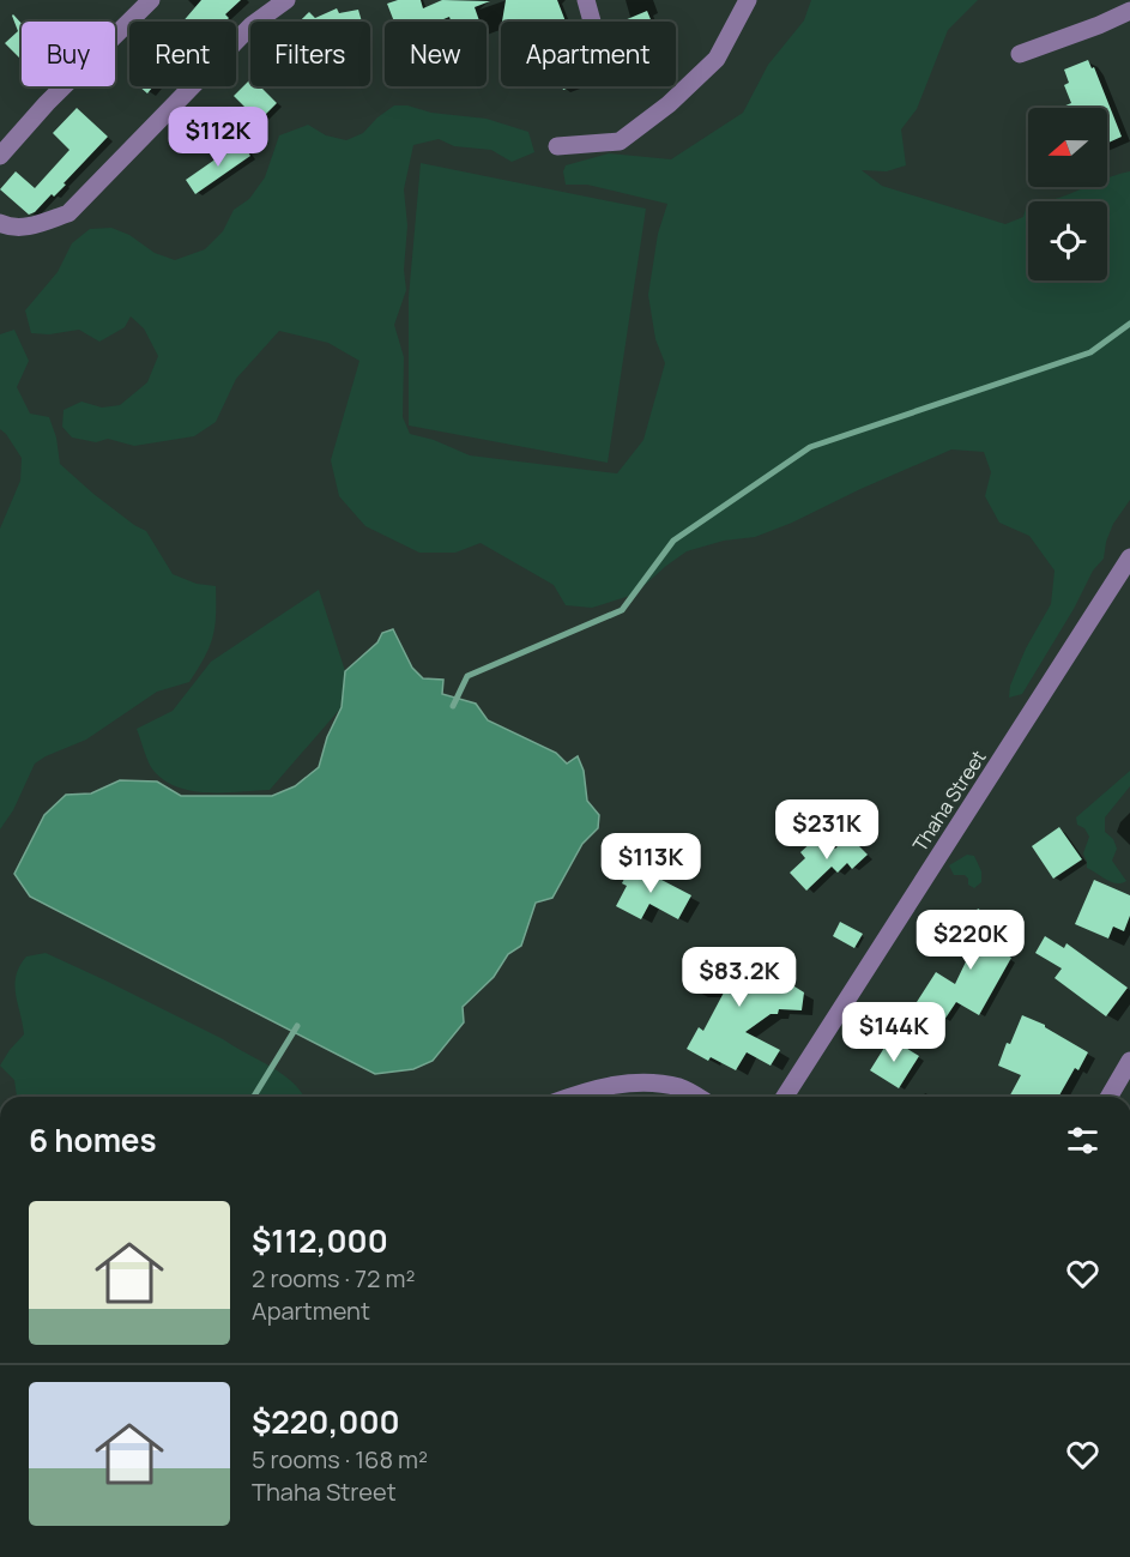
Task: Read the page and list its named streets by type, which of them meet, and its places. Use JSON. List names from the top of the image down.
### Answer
{
  "streets": {
    "street": ["Thaha Street"]
  },
  "north": "left",
  "page": {
    "chip": [
      "Buy",
      "Rent",
      "Filters",
      "New",
      "Apartment"
    ],
    "price": [
      "$112K",
      "$231K",
      "$113K",
      "$220K",
      "$83.2K",
      "$144K"
    ],
    "heading": "6 homes",
    "list": [
      {
        "name": "$112,000",
        "note": "2 rooms · 72 m² · Apartment"
      },
      {
        "name": "$220,000",
        "note": "5 rooms · 168 m² · Thaha Street"
      }
    ]
  }
}
